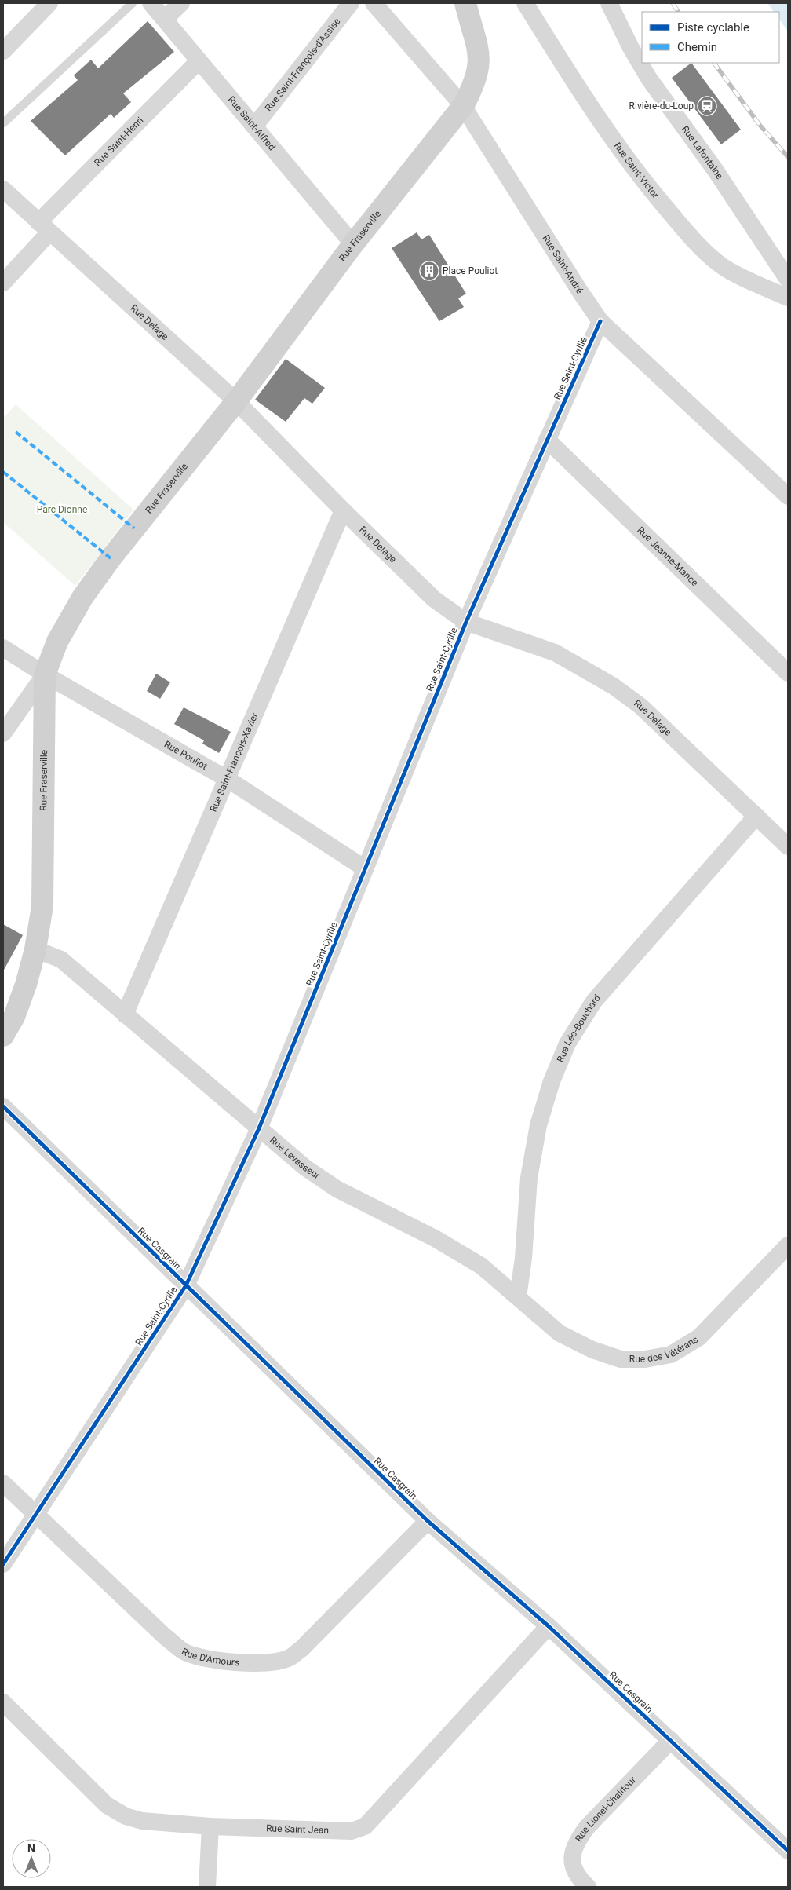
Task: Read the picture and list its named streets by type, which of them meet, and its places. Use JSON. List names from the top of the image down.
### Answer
{
  "streets": {
    "main road": ["Rue Fraserville"],
    "street": [
      "Rue Saint-François-d'Assise",
      "Rue Saint-Alfred",
      "Rue Saint-Henri",
      "Rue Lafontaine",
      "Rue Saint-Victor",
      "Rue Saint-André",
      "Rue Delage",
      "Rue Saint-Cyrille",
      "Rue Jeanne-Mance",
      "Rue Pouliot",
      "Rue Saint-François-Xavier",
      "Rue Léo-Bouchard",
      "Rue Levasseur",
      "Rue Casgrain",
      "Rue des Vétérans",
      "Rue D'Amours",
      "Rue Lionel-Chalifour",
      "Rue Saint-Jean"
    ]
  },
  "crossings": [
    ["Rue Saint-François-d'Assise", "Rue Saint-Alfred"],
    ["Rue Saint-Alfred", "Rue Saint-Henri"],
    ["Rue Saint-Alfred", "Rue Fraserville"],
    ["Rue Saint-Henri", "Rue Delage"],
    ["Rue Fraserville", "Rue Saint-André"],
    ["Rue Fraserville", "Rue Delage"],
    ["Rue Fraserville", "Rue Pouliot"],
    ["Rue Fraserville", "Rue Levasseur"],
    ["Rue Saint-André", "Rue Saint-Cyrille"],
    ["Rue Delage", "Rue Saint-Cyrille"],
    ["Rue Delage", "Rue Saint-François-Xavier"],
    ["Rue Delage", "Rue Léo-Bouchard"],
    ["Rue Saint-Cyrille", "Rue Jeanne-Mance"],
    ["Rue Saint-Cyrille", "Rue Pouliot"],
    ["Rue Saint-Cyrille", "Rue Levasseur"],
    ["Rue Saint-Cyrille", "Rue Casgrain"],
    ["Rue Saint-Cyrille", "Rue D'Amours"],
    ["Rue Pouliot", "Rue Saint-François-Xavier"],
    ["Rue Saint-François-Xavier", "Rue Levasseur"],
    ["Rue Léo-Bouchard", "Rue Levasseur"],
    ["Rue Léo-Bouchard", "Rue des Vétérans"],
    ["Rue Levasseur", "Rue des Vétérans"],
    ["Rue Casgrain", "Rue D'Amours"],
    ["Rue Casgrain", "Rue Lionel-Chalifour"],
    ["Rue Casgrain", "Rue Saint-Jean"]
  ],
  "parks": ["Parc Dionne"],
  "places": {
    "station": ["Rivière-du-Loup"],
    "building": ["Place Pouliot"]
  },
  "legend": ["Piste cyclable", "Chemin"],
  "north": "top"
}
